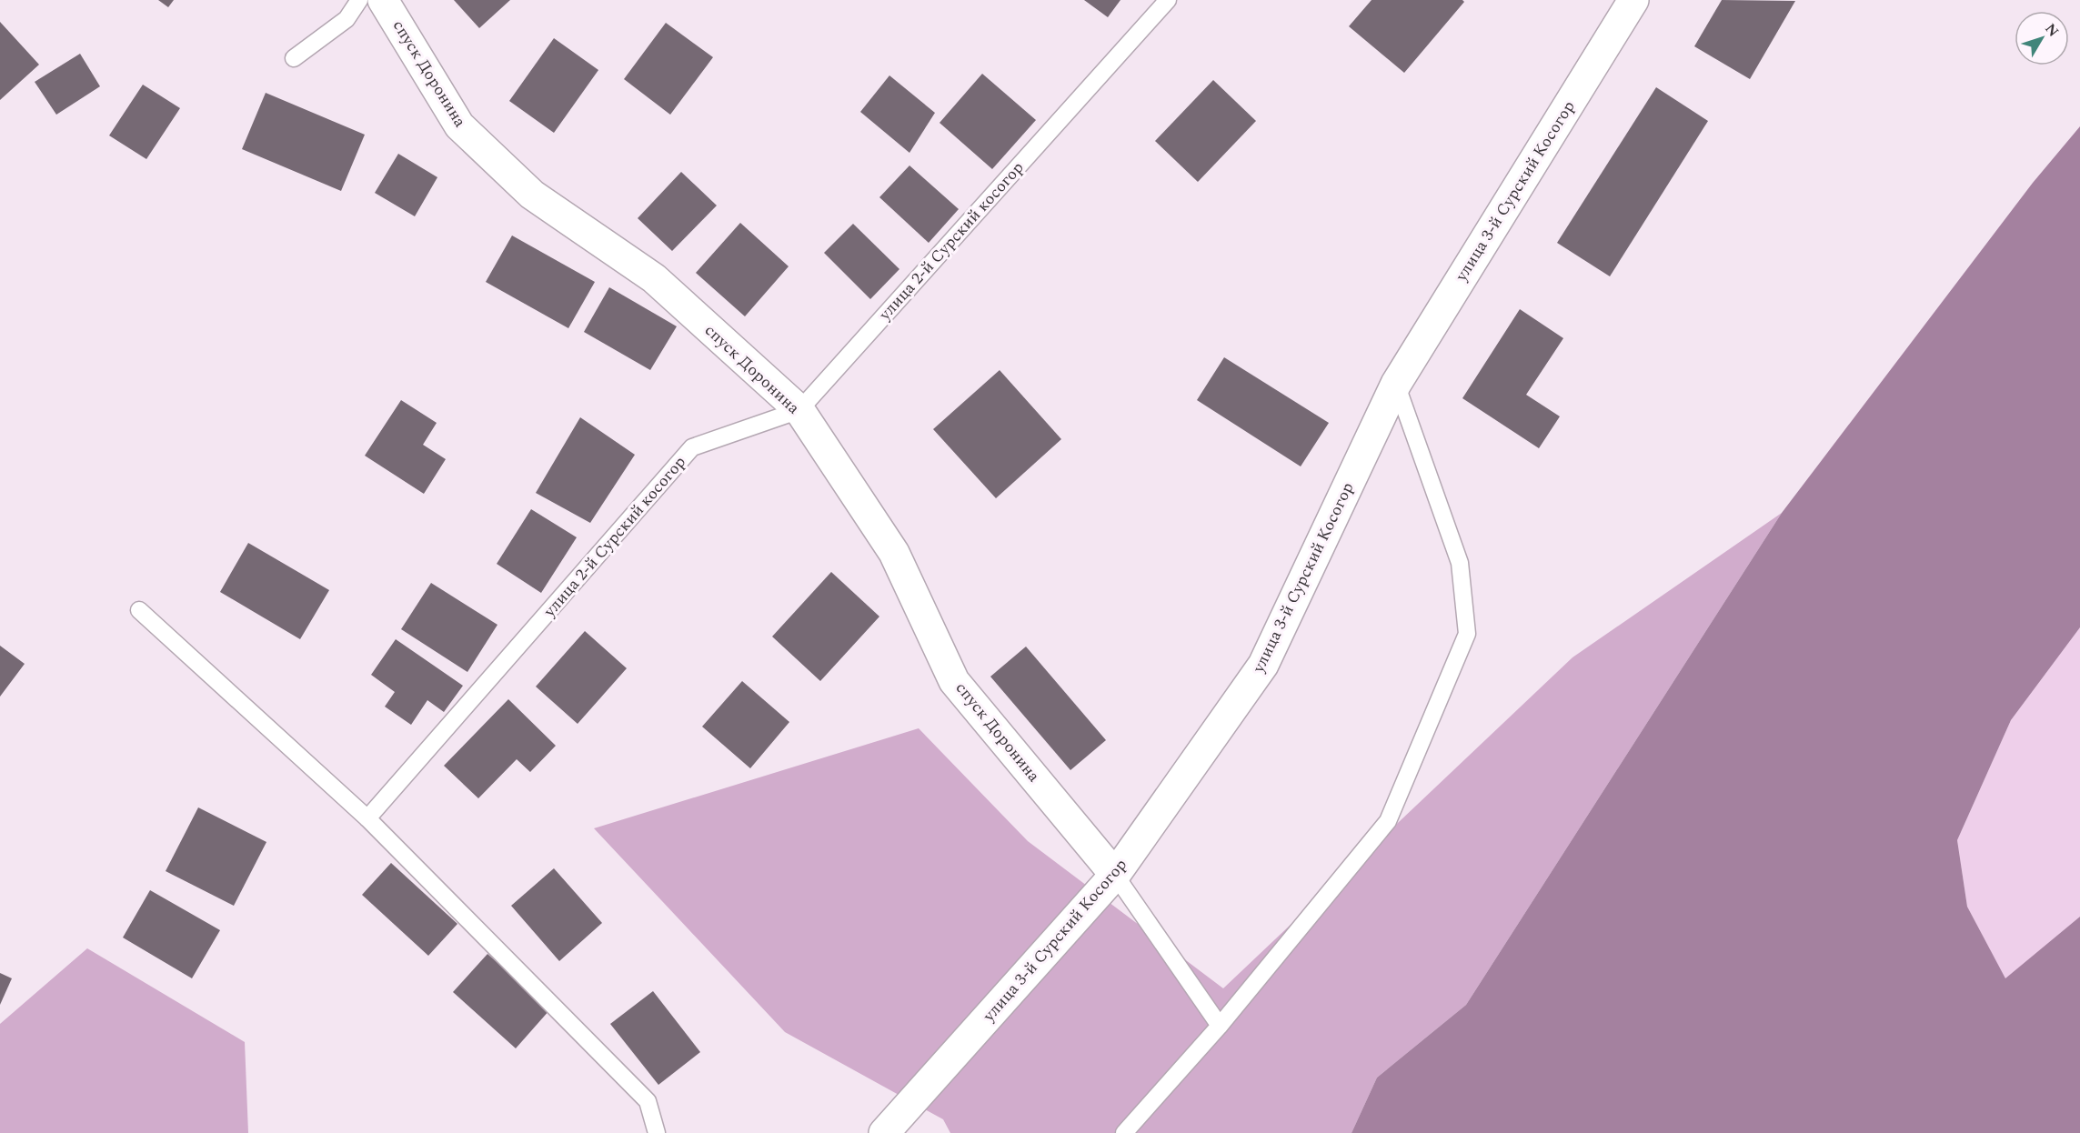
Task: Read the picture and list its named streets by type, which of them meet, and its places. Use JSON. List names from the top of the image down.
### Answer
{
  "streets": {
    "street": ["спуск Доронина", "улица 3-й Сурский Косогор"],
    "lane": ["улица 2-й Сурский косогор"]
  },
  "crossings": [
    ["спуск Доронина", "улица 3-й Сурский Косогор"],
    ["спуск Доронина", "улица 2-й Сурский косогор"]
  ],
  "north": "top right"
}
